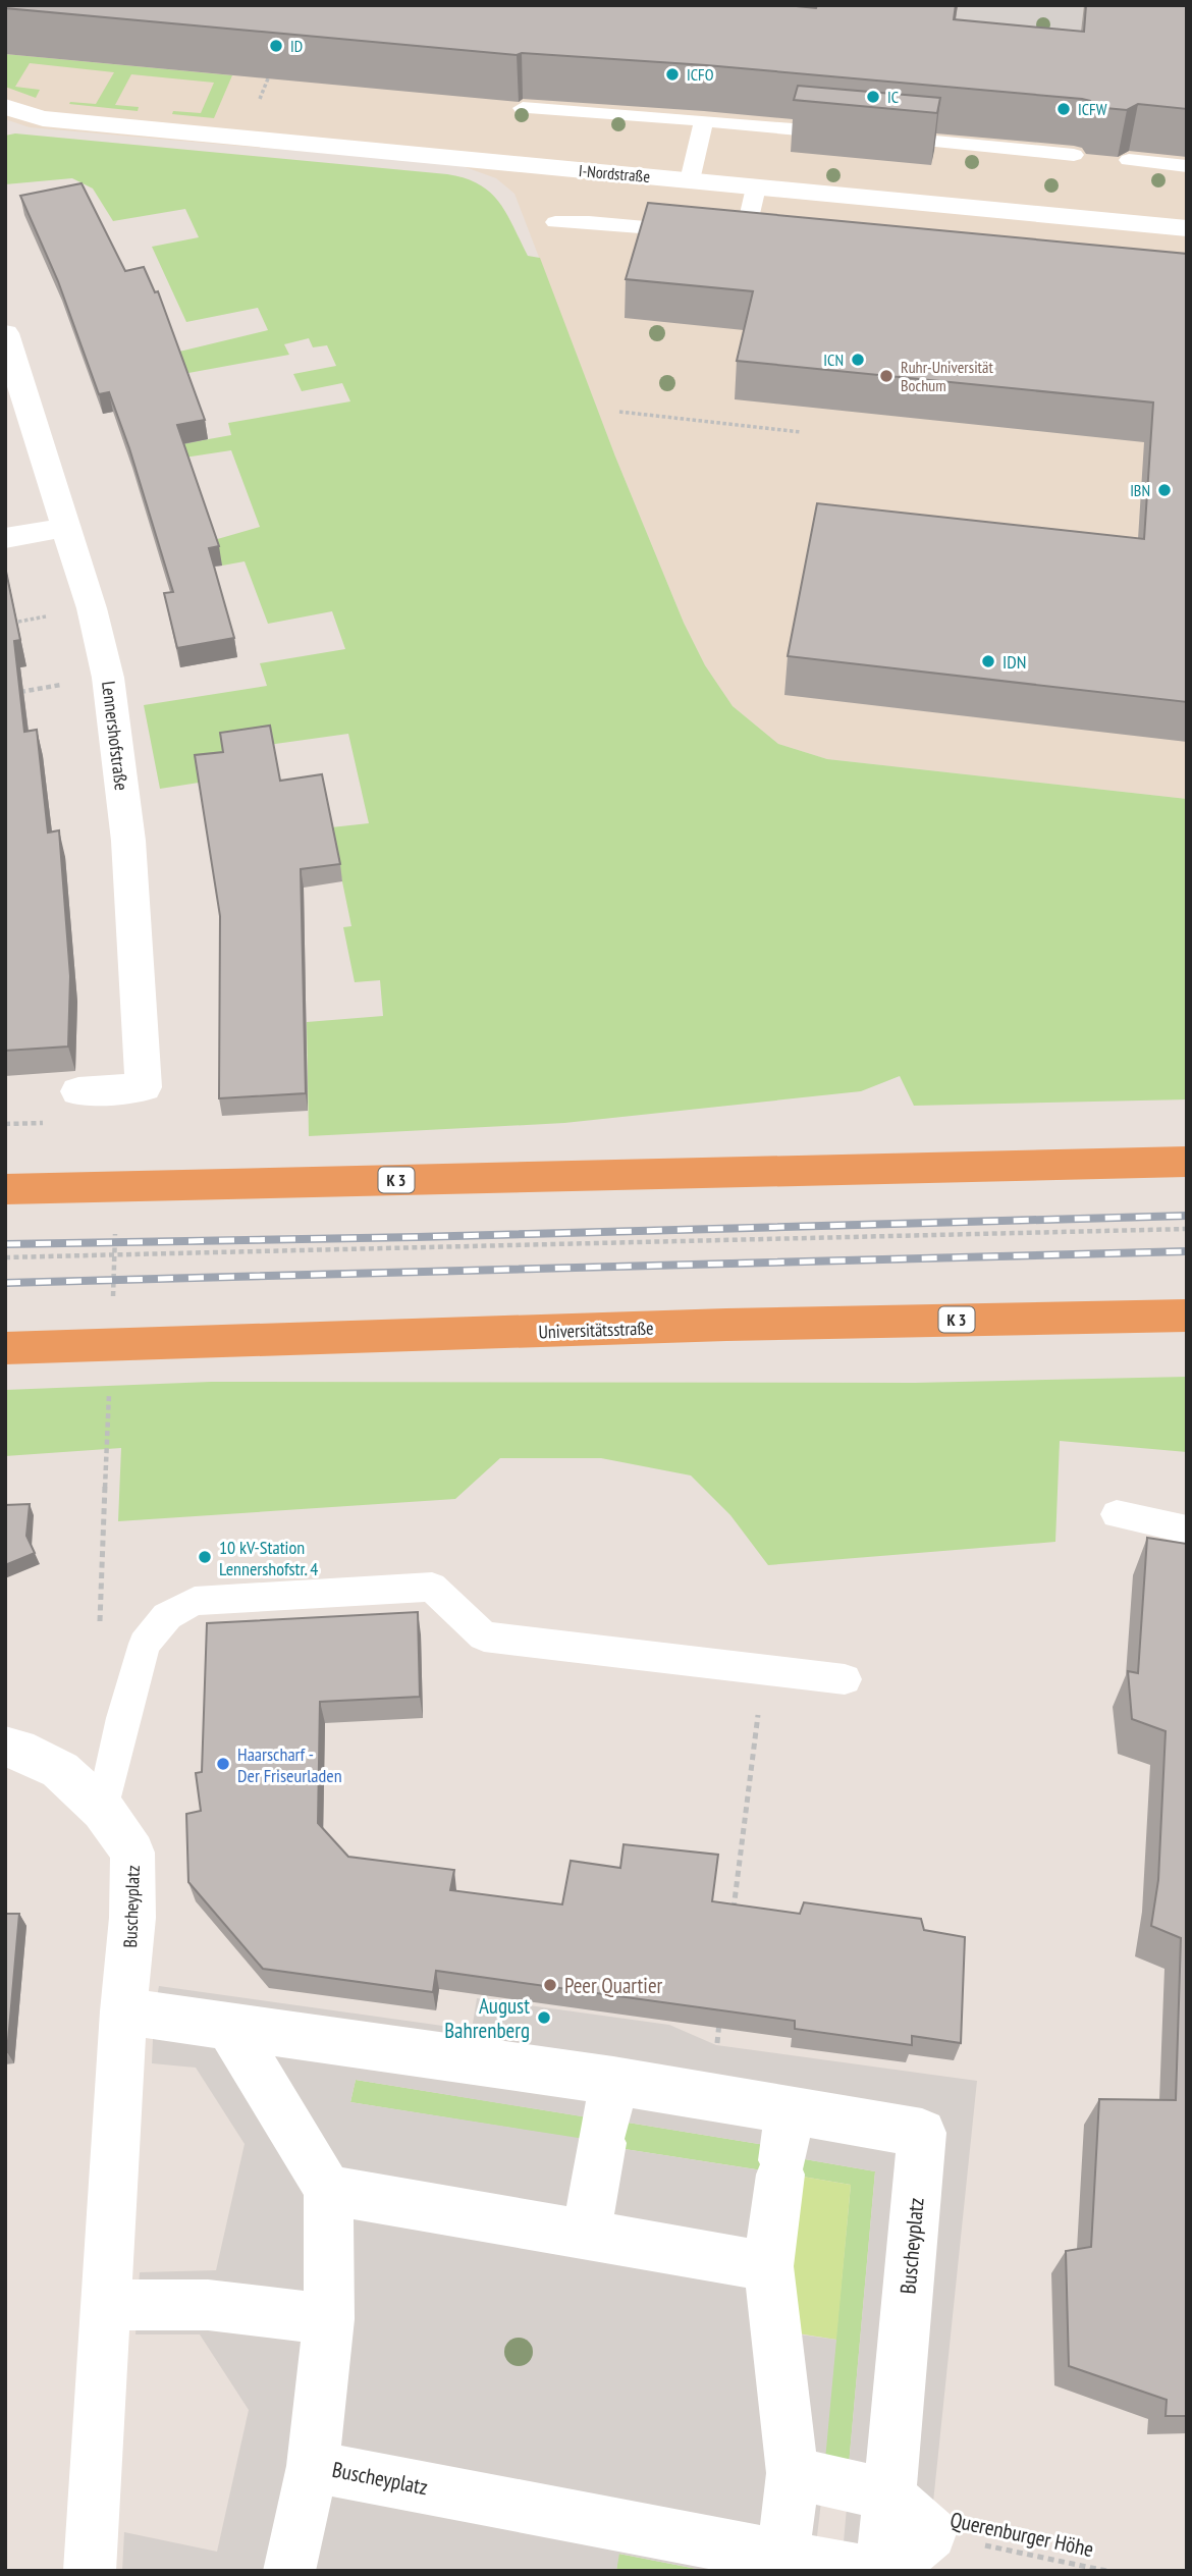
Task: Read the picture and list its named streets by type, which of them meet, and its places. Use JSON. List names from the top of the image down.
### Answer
{
  "streets": {
    "highway": ["K 3", "Universitätsstraße"],
    "street": ["I-Nordstraße", "Lennershofstraße", "Buscheyplatz"],
    "path": ["Querenburger Höhe"]
  },
  "crossings": [
    ["Buscheyplatz", "Querenburger Höhe"]
  ],
  "places": [
    "ID",
    "ICFO",
    "IC",
    "ICFW",
    "ICN",
    "Ruhr-Universität Bochum",
    "IBN",
    "IDN",
    "10 kV-Station Lennershofstr. 4",
    "Haarscharf - Der Friseurladen",
    "Peer Quartier",
    "August Bahrenberg"
  ]
}
